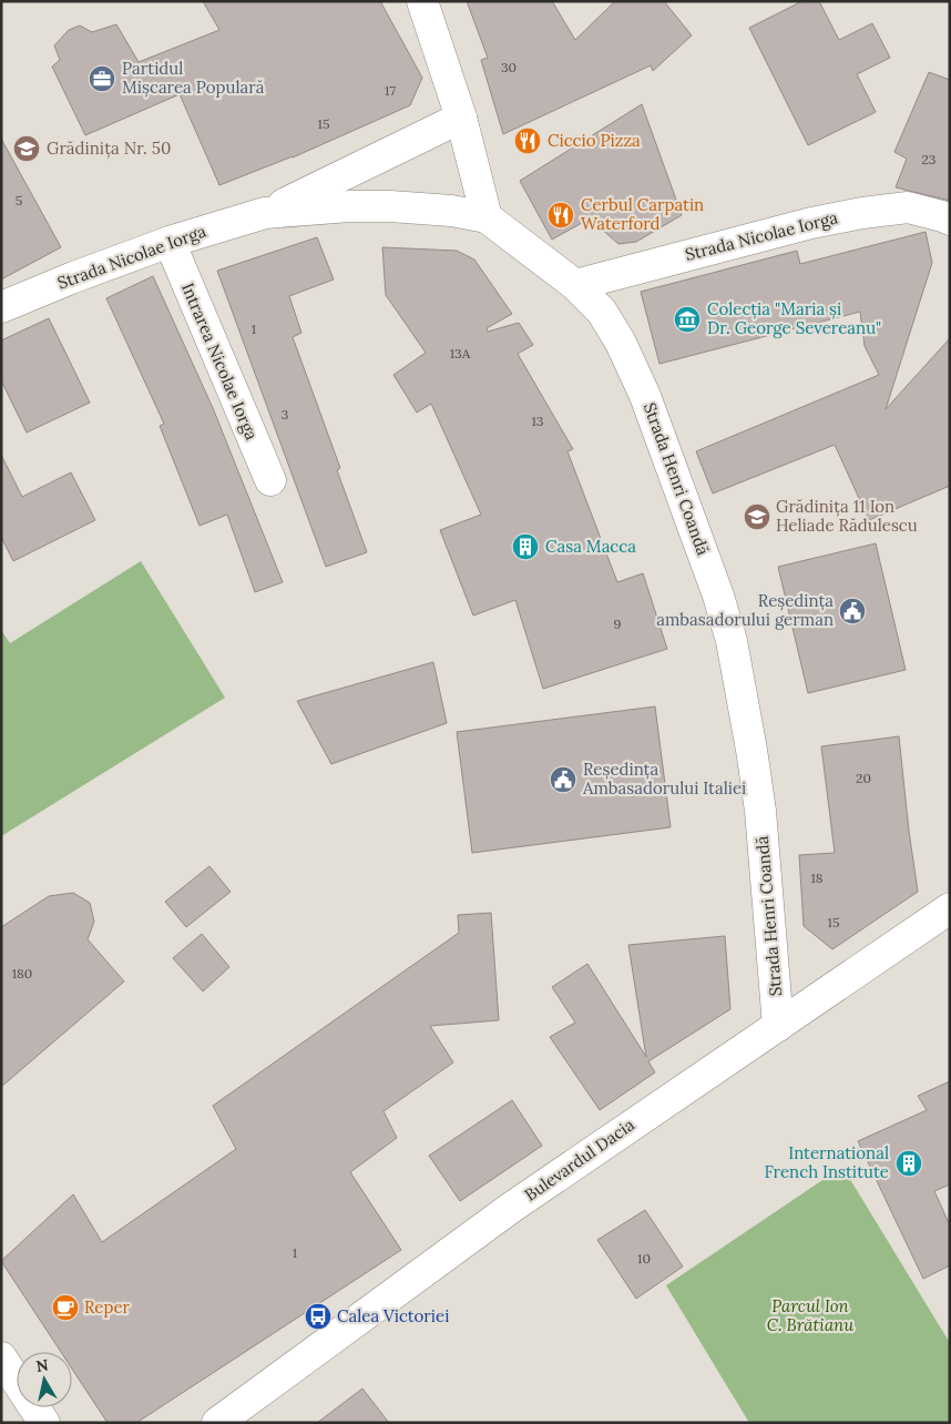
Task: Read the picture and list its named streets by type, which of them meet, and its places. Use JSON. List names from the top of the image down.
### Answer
{
  "streets": {
    "street": [
      "Strada Nicolae Iorga",
      "Intrarea Nicolae Iorga",
      "Strada Henri Coandă",
      "Bulevardul Dacia"
    ]
  },
  "crossings": [
    ["Strada Nicolae Iorga", "Intrarea Nicolae Iorga"],
    ["Strada Nicolae Iorga", "Strada Henri Coandă"],
    ["Strada Henri Coandă", "Bulevardul Dacia"]
  ],
  "parks": ["Parcul Ion C. Brătianu"],
  "places": {
    "office": ["Partidul Mișcarea Populară"],
    "restaurant": ["Ciccio Pizza", "Cerbul Carpatin Waterford"],
    "school or university": ["Grădinița Nr. 50", "Grădinița 11 Ion Heliade Rădulescu"],
    "museum": ["Colecția \"Maria și Dr. George Severeanu\""],
    "building": ["Casa Macca", "International French Institute"],
    "public building": ["Reședința ambasadorului german", "Reședința Ambasadorului Italiei"],
    "cafe": ["Reper"],
    "bus stop": ["Calea Victoriei"]
  },
  "house_numbers": [
    "30",
    "17",
    "15",
    "23",
    "5",
    "1",
    "13A",
    "3",
    "13",
    "9",
    "20",
    "18",
    "15",
    "180",
    "1",
    "10"
  ],
  "north": "top"
}
